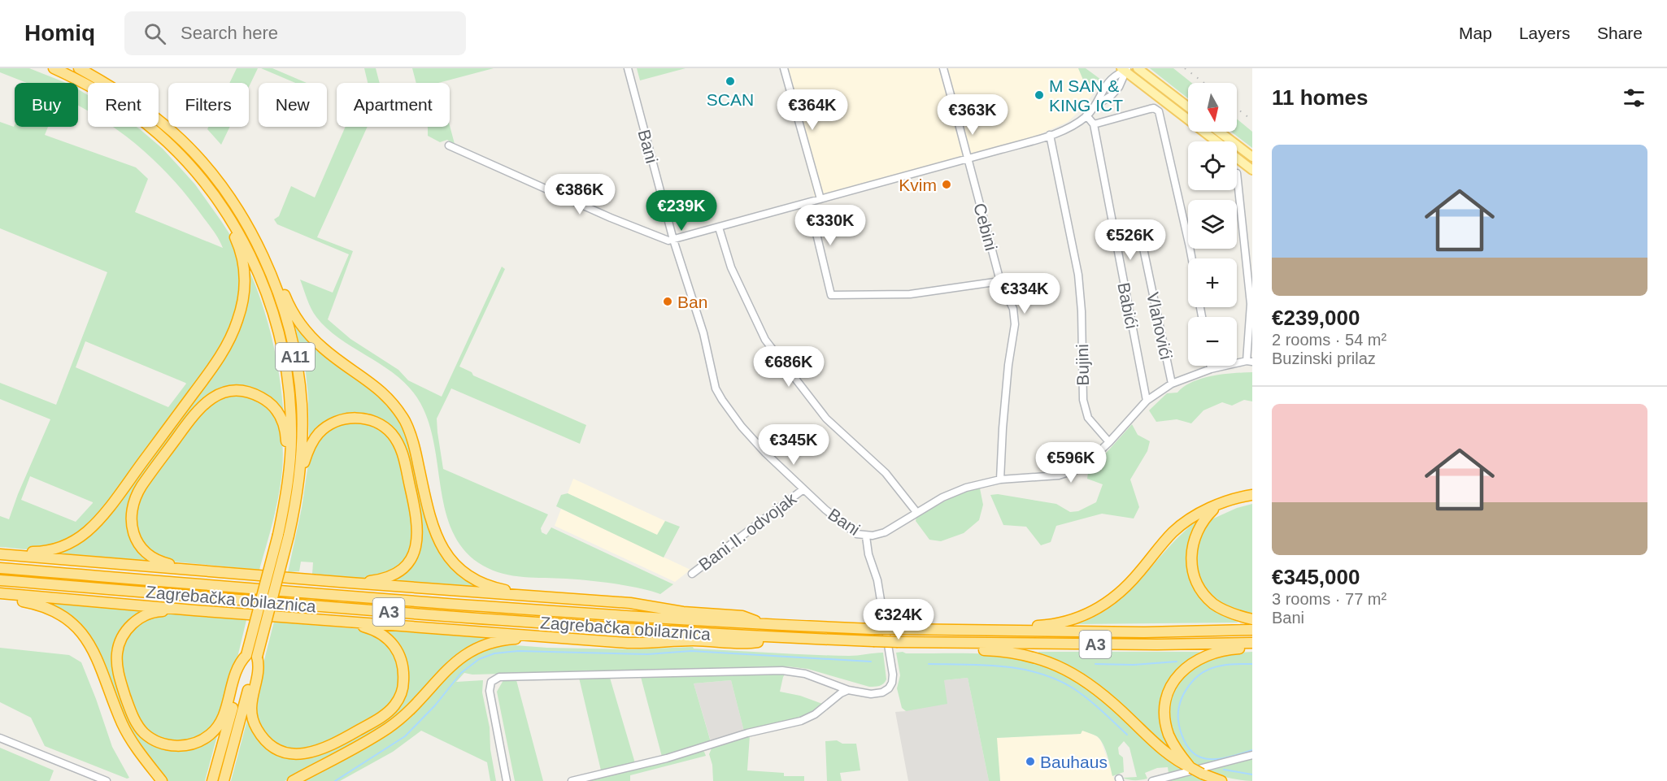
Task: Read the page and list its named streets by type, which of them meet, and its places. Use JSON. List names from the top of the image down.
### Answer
{
  "streets": {
    "highway": ["A11", "Zagrebačka obilaznica", "A3"],
    "street": [
      "Bani",
      "Cebini",
      "Babići",
      "Vlahovići",
      "Bujini",
      "Bani II. odvojak"
    ]
  },
  "crossings": [
    ["Bani", "Bani II. odvojak"]
  ],
  "places": [
    "SCAN",
    "M SAN & KING ICT",
    "Kvim",
    "Ban",
    "Bauhaus"
  ],
  "north": "bottom",
  "page": {
    "header": "Homiq",
    "search": "Search here",
    "nav": ["Map", "Layers", "Share"],
    "heading": "11 homes",
    "map_buttons": ["+", "−"],
    "chip": [
      "Buy",
      "Rent",
      "Filters",
      "New",
      "Apartment"
    ],
    "price": [
      "€364K",
      "€363K",
      "€386K",
      "€239K",
      "€330K",
      "€526K",
      "€334K",
      "€686K",
      "€345K",
      "€596K",
      "€324K"
    ],
    "list": [
      {
        "name": "€239,000",
        "note": "2 rooms · 54 m² · Buzinski prilaz"
      },
      {
        "name": "€345,000",
        "note": "3 rooms · 77 m² · Bani"
      }
    ]
  }
}
